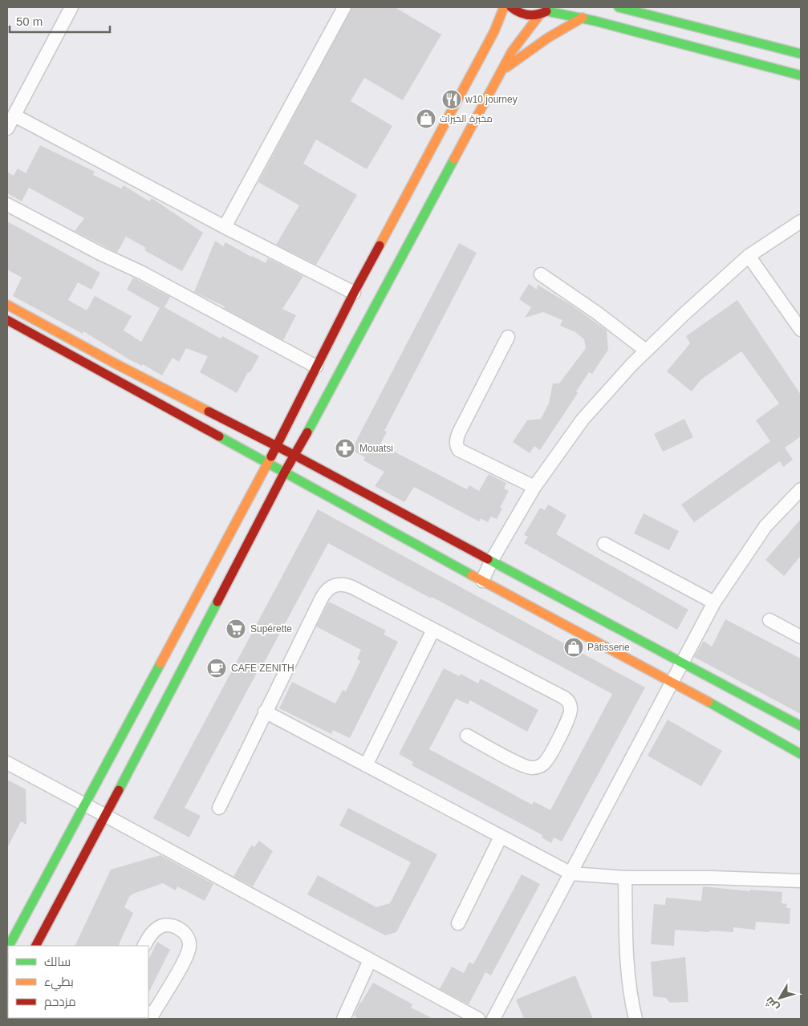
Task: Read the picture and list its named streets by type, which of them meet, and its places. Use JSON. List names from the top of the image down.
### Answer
{
  "places": {
    "restaurant": ["w10 journey"],
    "shop": ["مخبزة الخيرات", "Pâtisserie"],
    "pharmacy": ["Mouatsi"],
    "supermarket": ["Supérette"],
    "cafe": ["CAFE ZENITH"]
  },
  "legend": ["سالك", "بطيء", "مزدحم"],
  "scale_bar": "50 m",
  "north": "bottom left"
}
